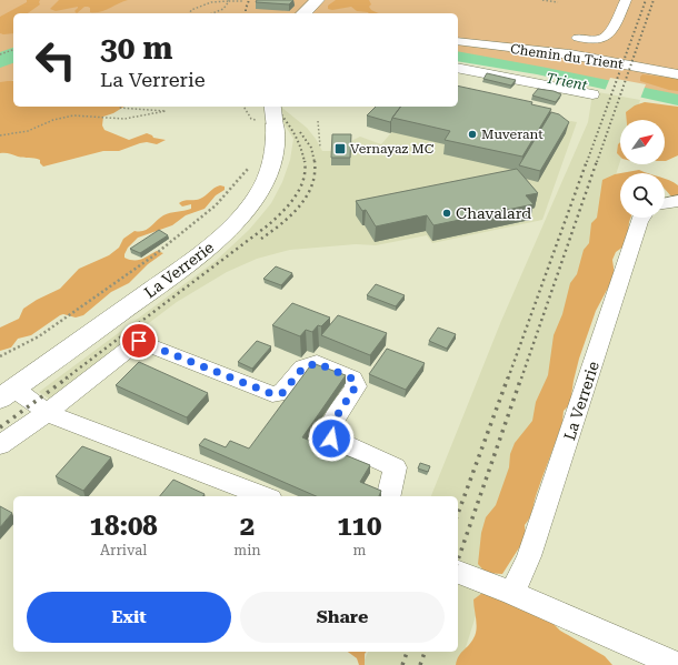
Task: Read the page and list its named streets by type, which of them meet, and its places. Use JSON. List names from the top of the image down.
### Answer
{
  "streets": {
    "main road": ["La Verrerie"],
    "street": ["Chemin du Trient"]
  },
  "water": ["Trient"],
  "places": {
    "other": ["Muverant", "Chavalard"],
    "transit": ["Vernayaz MC"]
  },
  "north": "top right",
  "page": {
    "turn": ["30 m", "La Verrerie"],
    "eta": [
      "18:08",
      "Arrival",
      "2",
      "min",
      "110",
      "m"
    ],
    "buttons": ["Exit", "Share"]
  }
}
